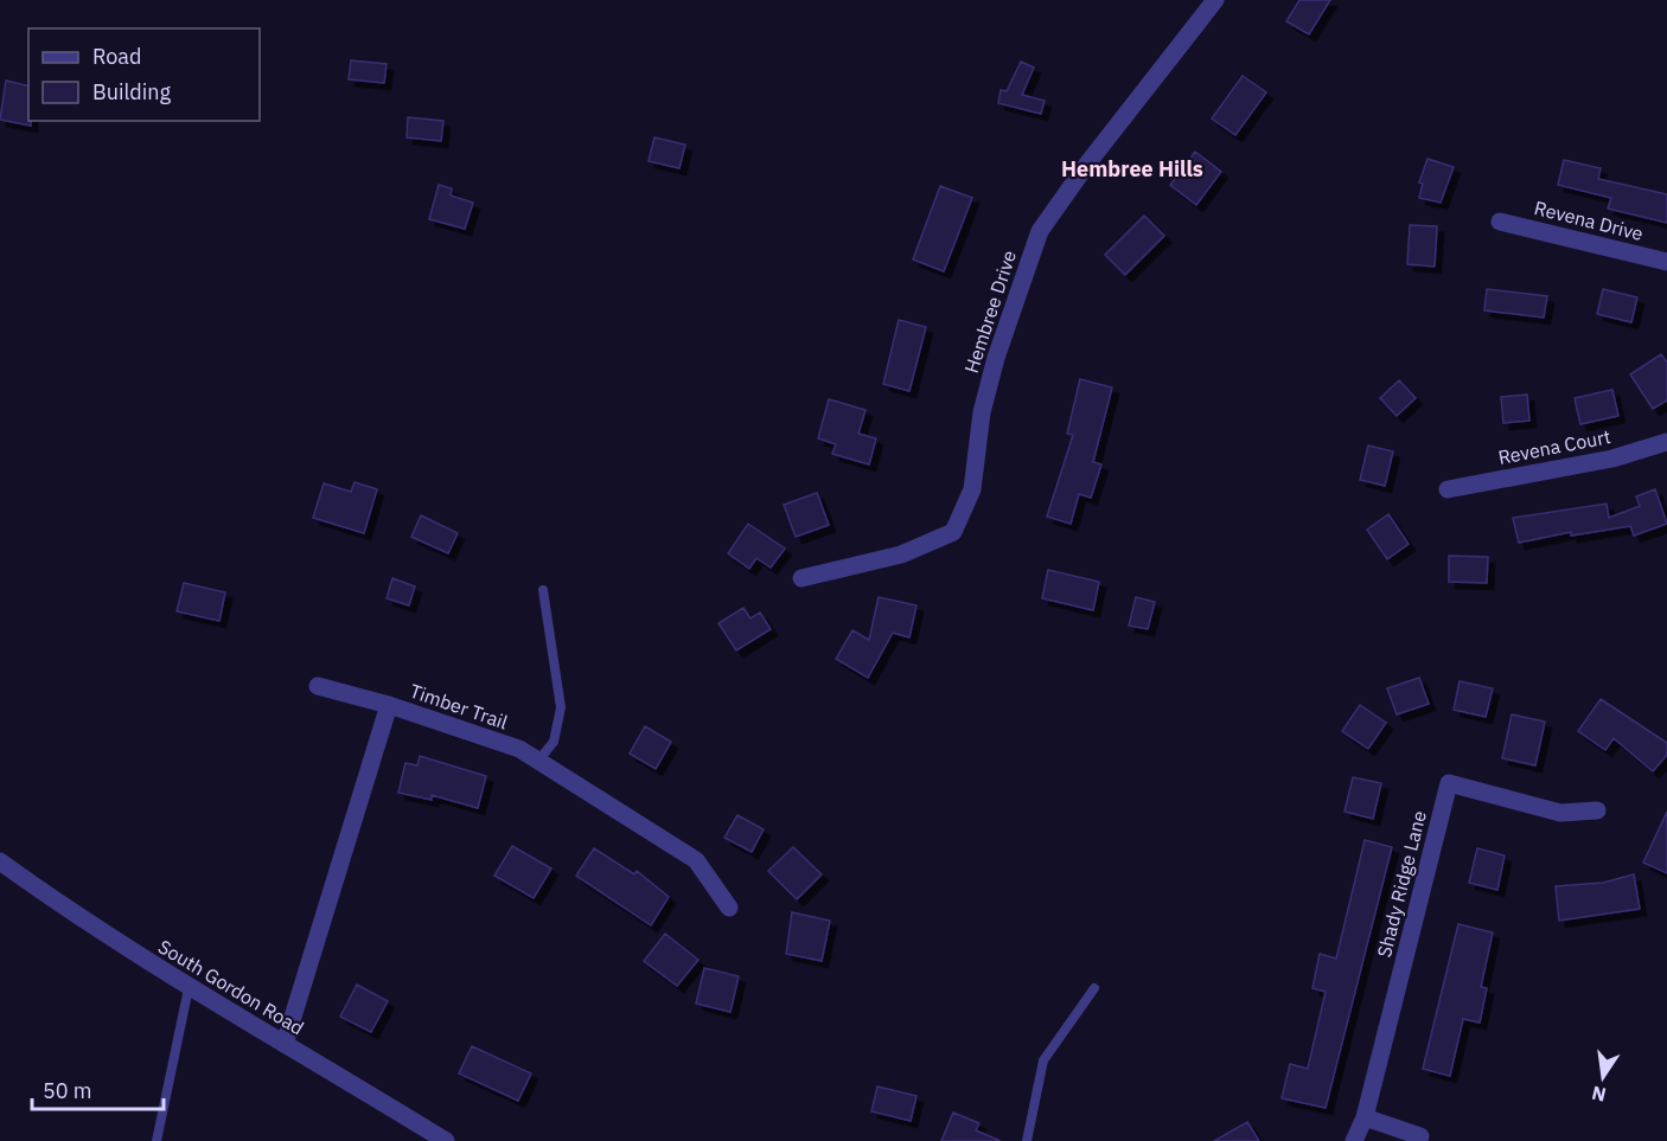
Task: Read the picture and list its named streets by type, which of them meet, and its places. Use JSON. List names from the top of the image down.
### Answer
{
  "streets": {
    "street": [
      "Revena Drive",
      "Hembree Drive",
      "Revena Court",
      "Timber Trail",
      "Shady Ridge Lane",
      "South Gordon Road"
    ]
  },
  "crossings": [
    ["Timber Trail", "South Gordon Road"]
  ],
  "districts": ["Hembree Hills"],
  "legend": ["Road", "Building"],
  "scale_bar": "50 m",
  "north": "bottom"
}
